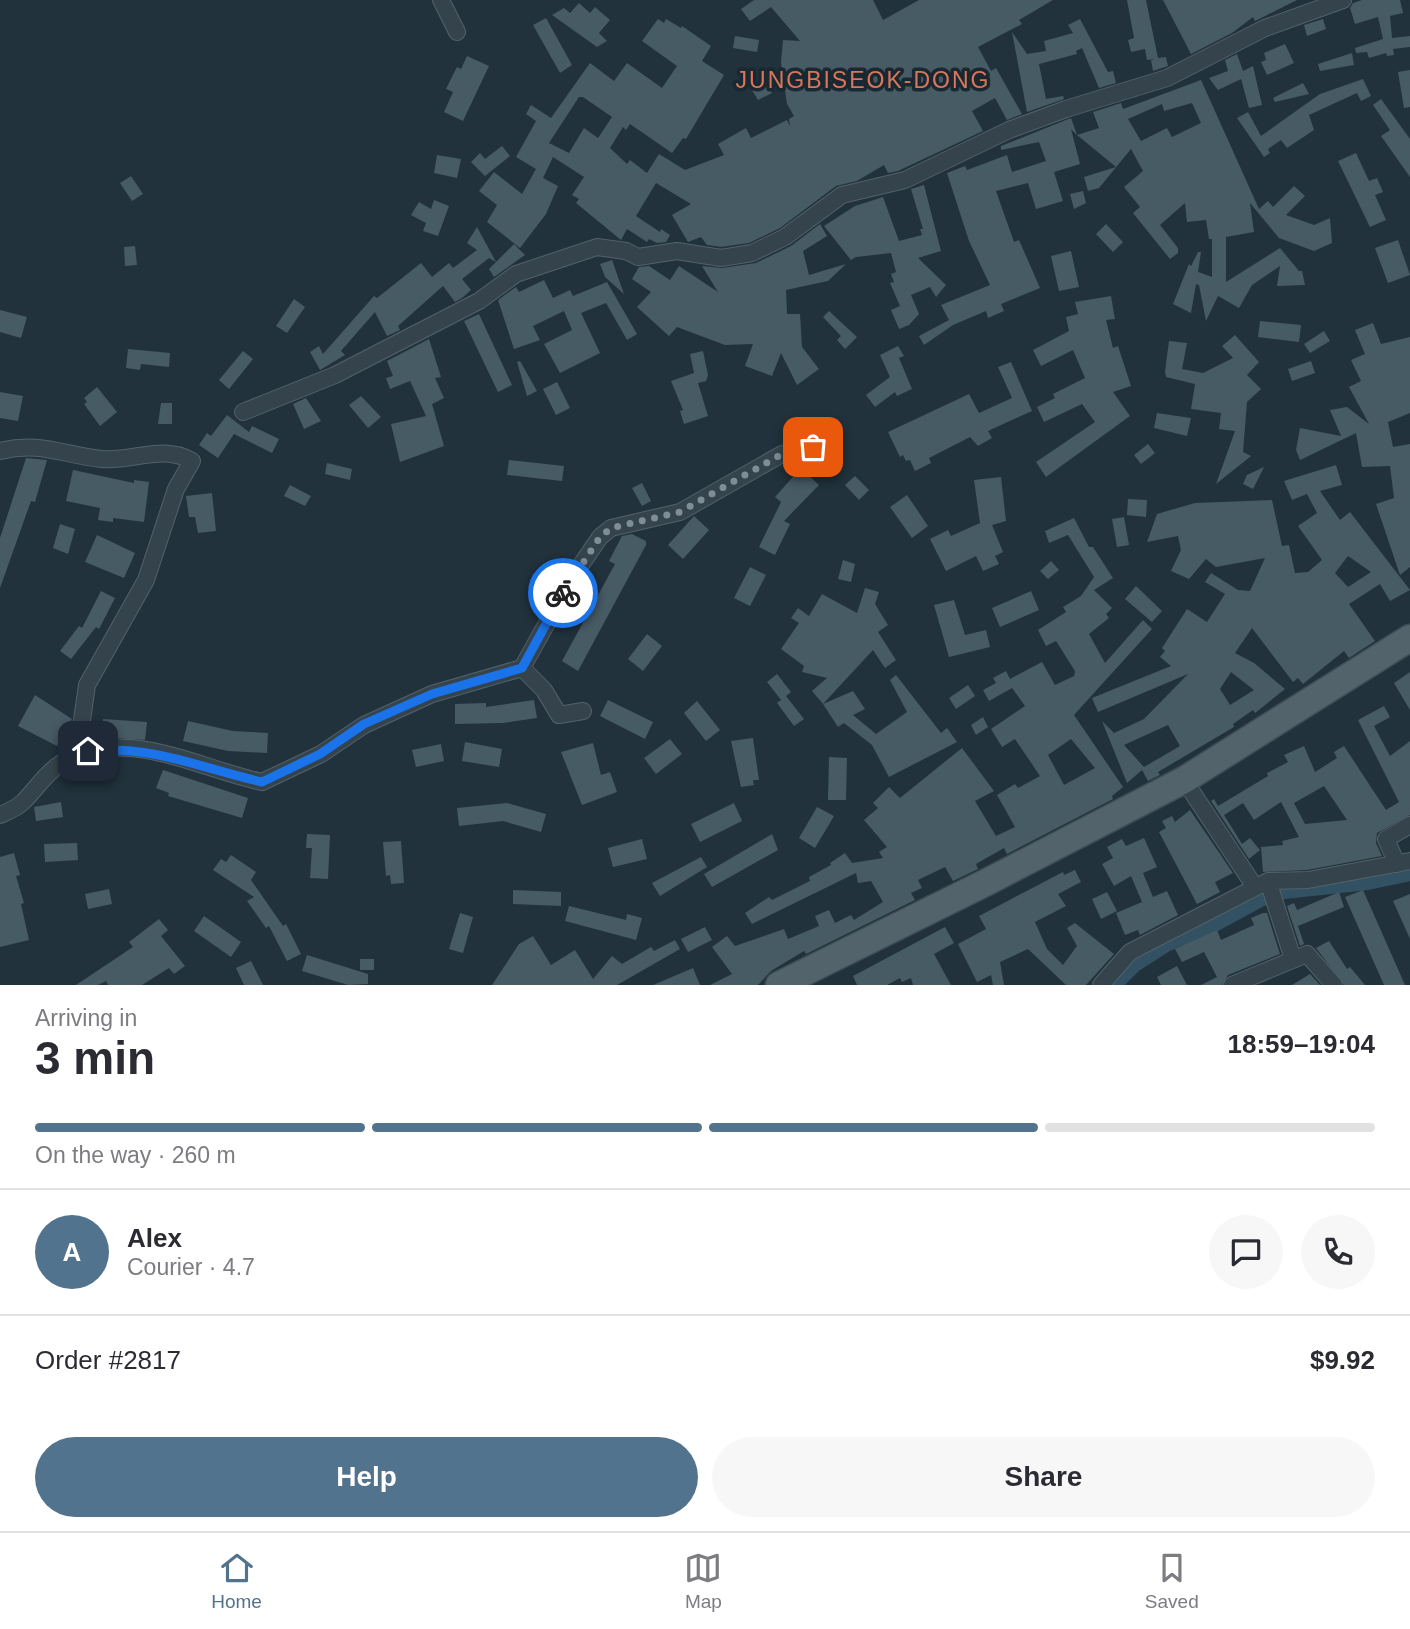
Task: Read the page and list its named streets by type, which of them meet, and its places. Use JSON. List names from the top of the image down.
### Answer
{
  "districts": ["JUNGBISEOK-DONG"],
  "page": {
    "heading": ["3 min", "Arriving in", "18:59–19:04"],
    "panel": [
      "Alex",
      "Courier · 4.7",
      "Order #2817",
      "$9.92"
    ],
    "bar": "On the way · 260 m",
    "round": "A",
    "buttons": ["Help", "Share"],
    "tabs": ["Home", "Map", "Saved"]
  }
}
